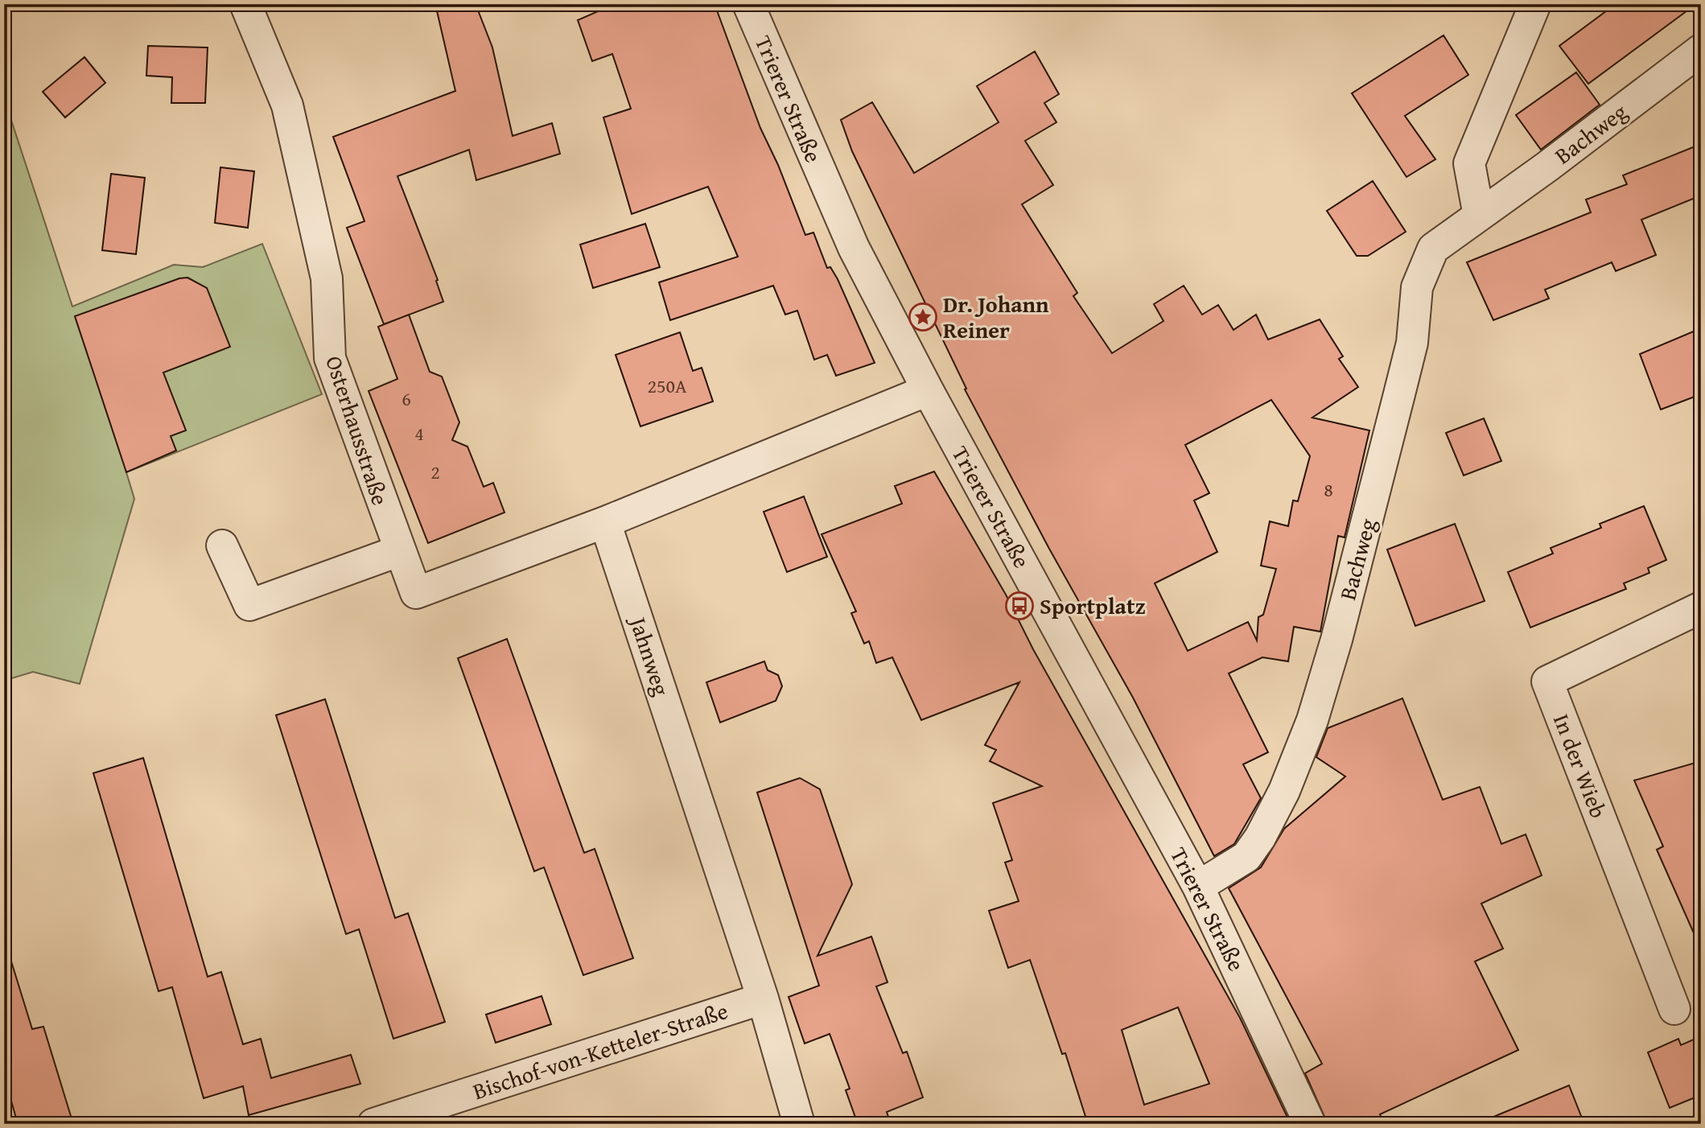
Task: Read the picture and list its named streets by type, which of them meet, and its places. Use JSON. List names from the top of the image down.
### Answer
{
  "streets": {
    "street": [
      "Trierer Straße",
      "Bachweg",
      "Osterhausstraße",
      "Jahnweg",
      "In der Wieb",
      "Bischof-von-Ketteler-Straße"
    ]
  },
  "crossings": [
    ["Trierer Straße", "Bachweg"],
    ["Osterhausstraße", "Jahnweg"],
    ["Jahnweg", "Bischof-von-Ketteler-Straße"]
  ],
  "places": {
    "place": ["Dr. Johann Reiner"],
    "bus stop": ["Sportplatz"]
  },
  "house_numbers": [
    "250A",
    "6",
    "4",
    "2",
    "8"
  ]
}
